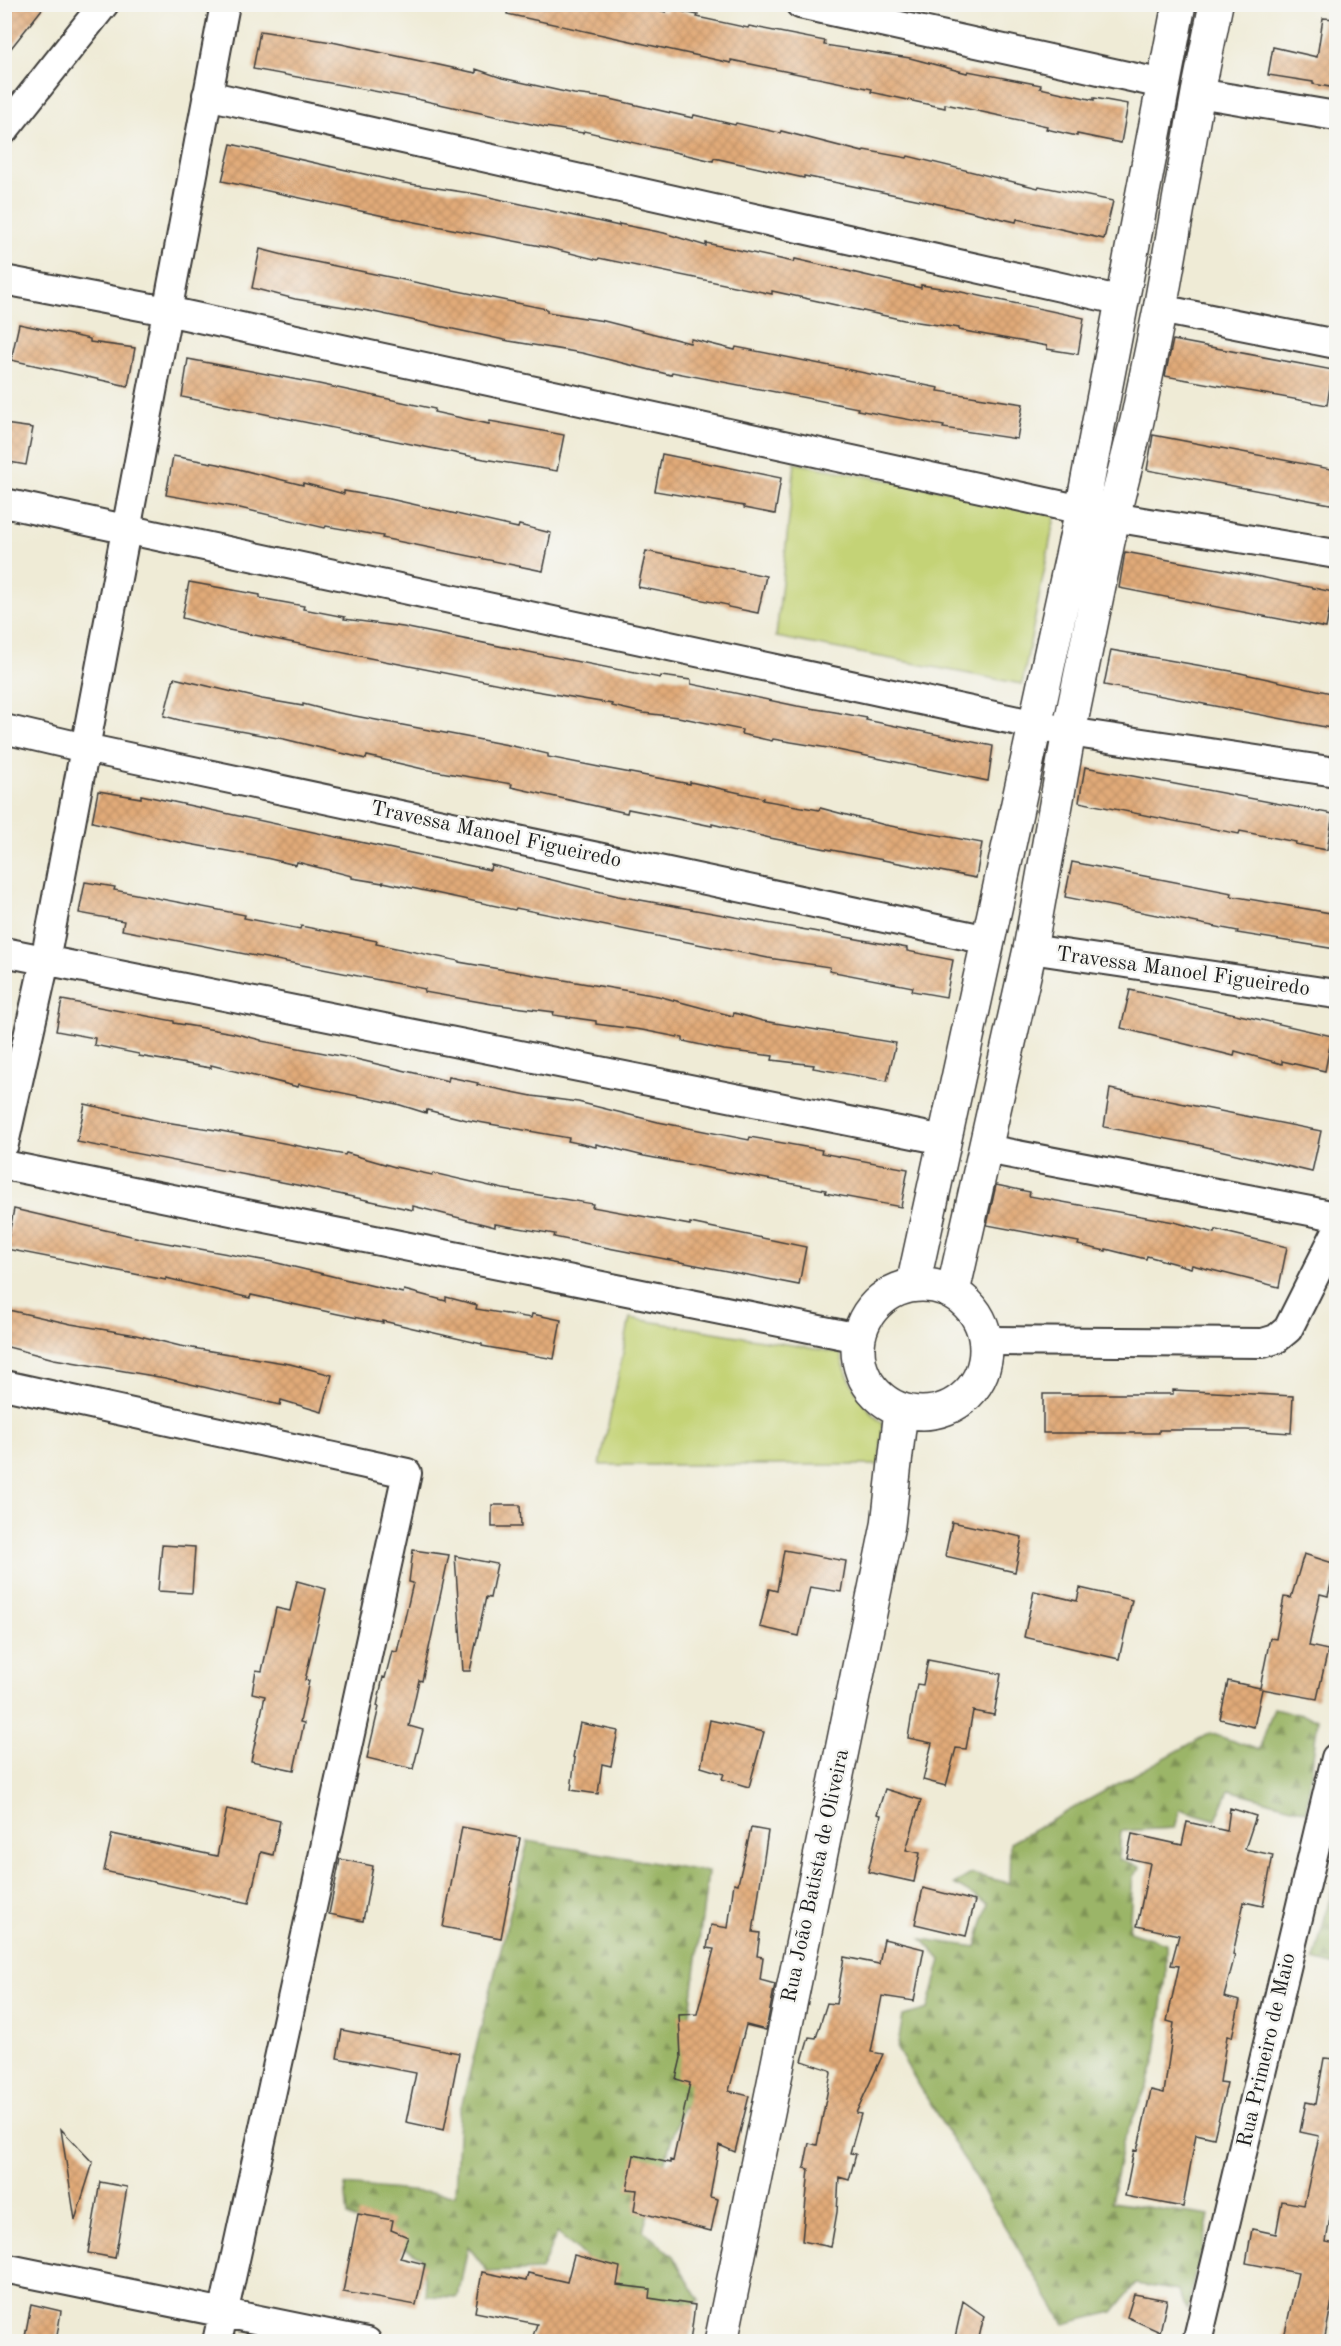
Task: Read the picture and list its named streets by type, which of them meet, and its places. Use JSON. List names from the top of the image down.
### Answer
{
  "streets": {
    "street": ["Travessa Manoel Figueiredo", "Rua João Batista de Oliveira", "Rua Primeiro de Maio"]
  }
}
